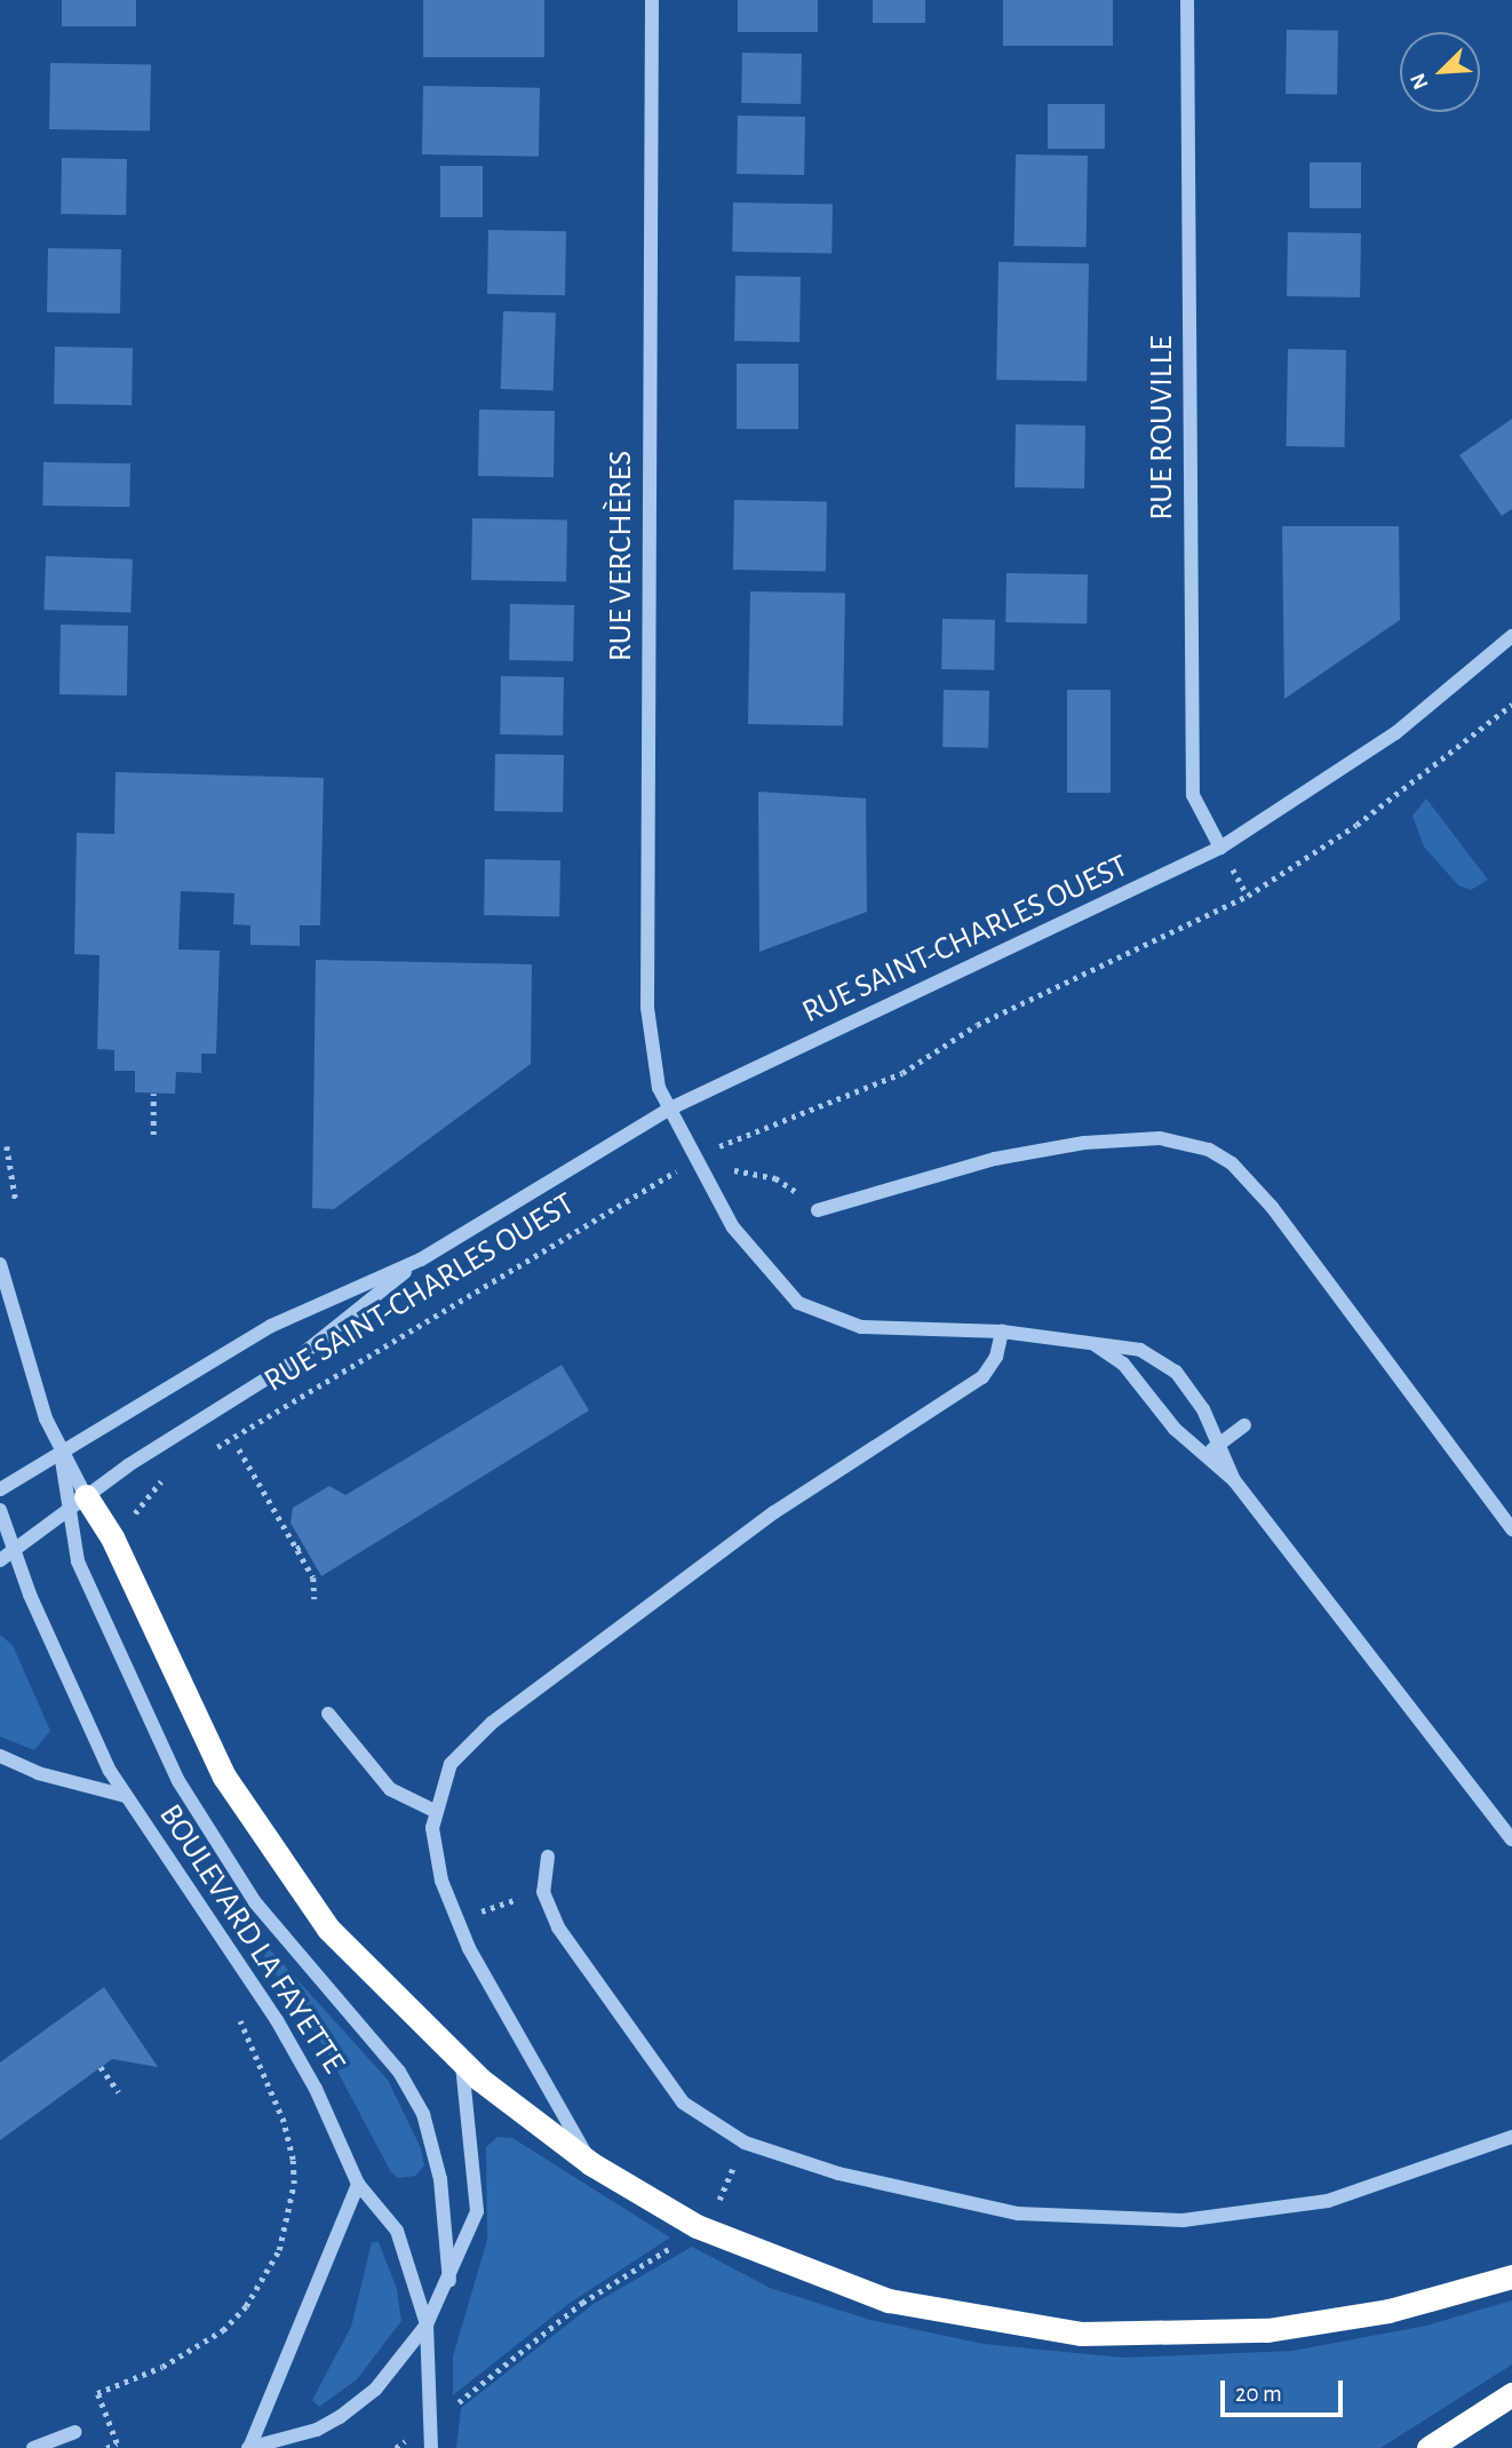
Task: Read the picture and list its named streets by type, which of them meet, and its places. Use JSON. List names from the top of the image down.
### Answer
{
  "streets": {
    "street": [
      "RUE ROUVILLE",
      "RUE VERCHÈRES",
      "RUE SAINT-CHARLES OUEST",
      "BOULEVARD LA FAYETTE"
    ]
  },
  "crossings": [
    ["RUE ROUVILLE", "RUE SAINT-CHARLES OUEST"],
    ["RUE VERCHÈRES", "RUE SAINT-CHARLES OUEST"],
    ["RUE SAINT-CHARLES OUEST", "BOULEVARD LA FAYETTE"]
  ],
  "scale_bar": "20 m",
  "north": "bottom left"
}
